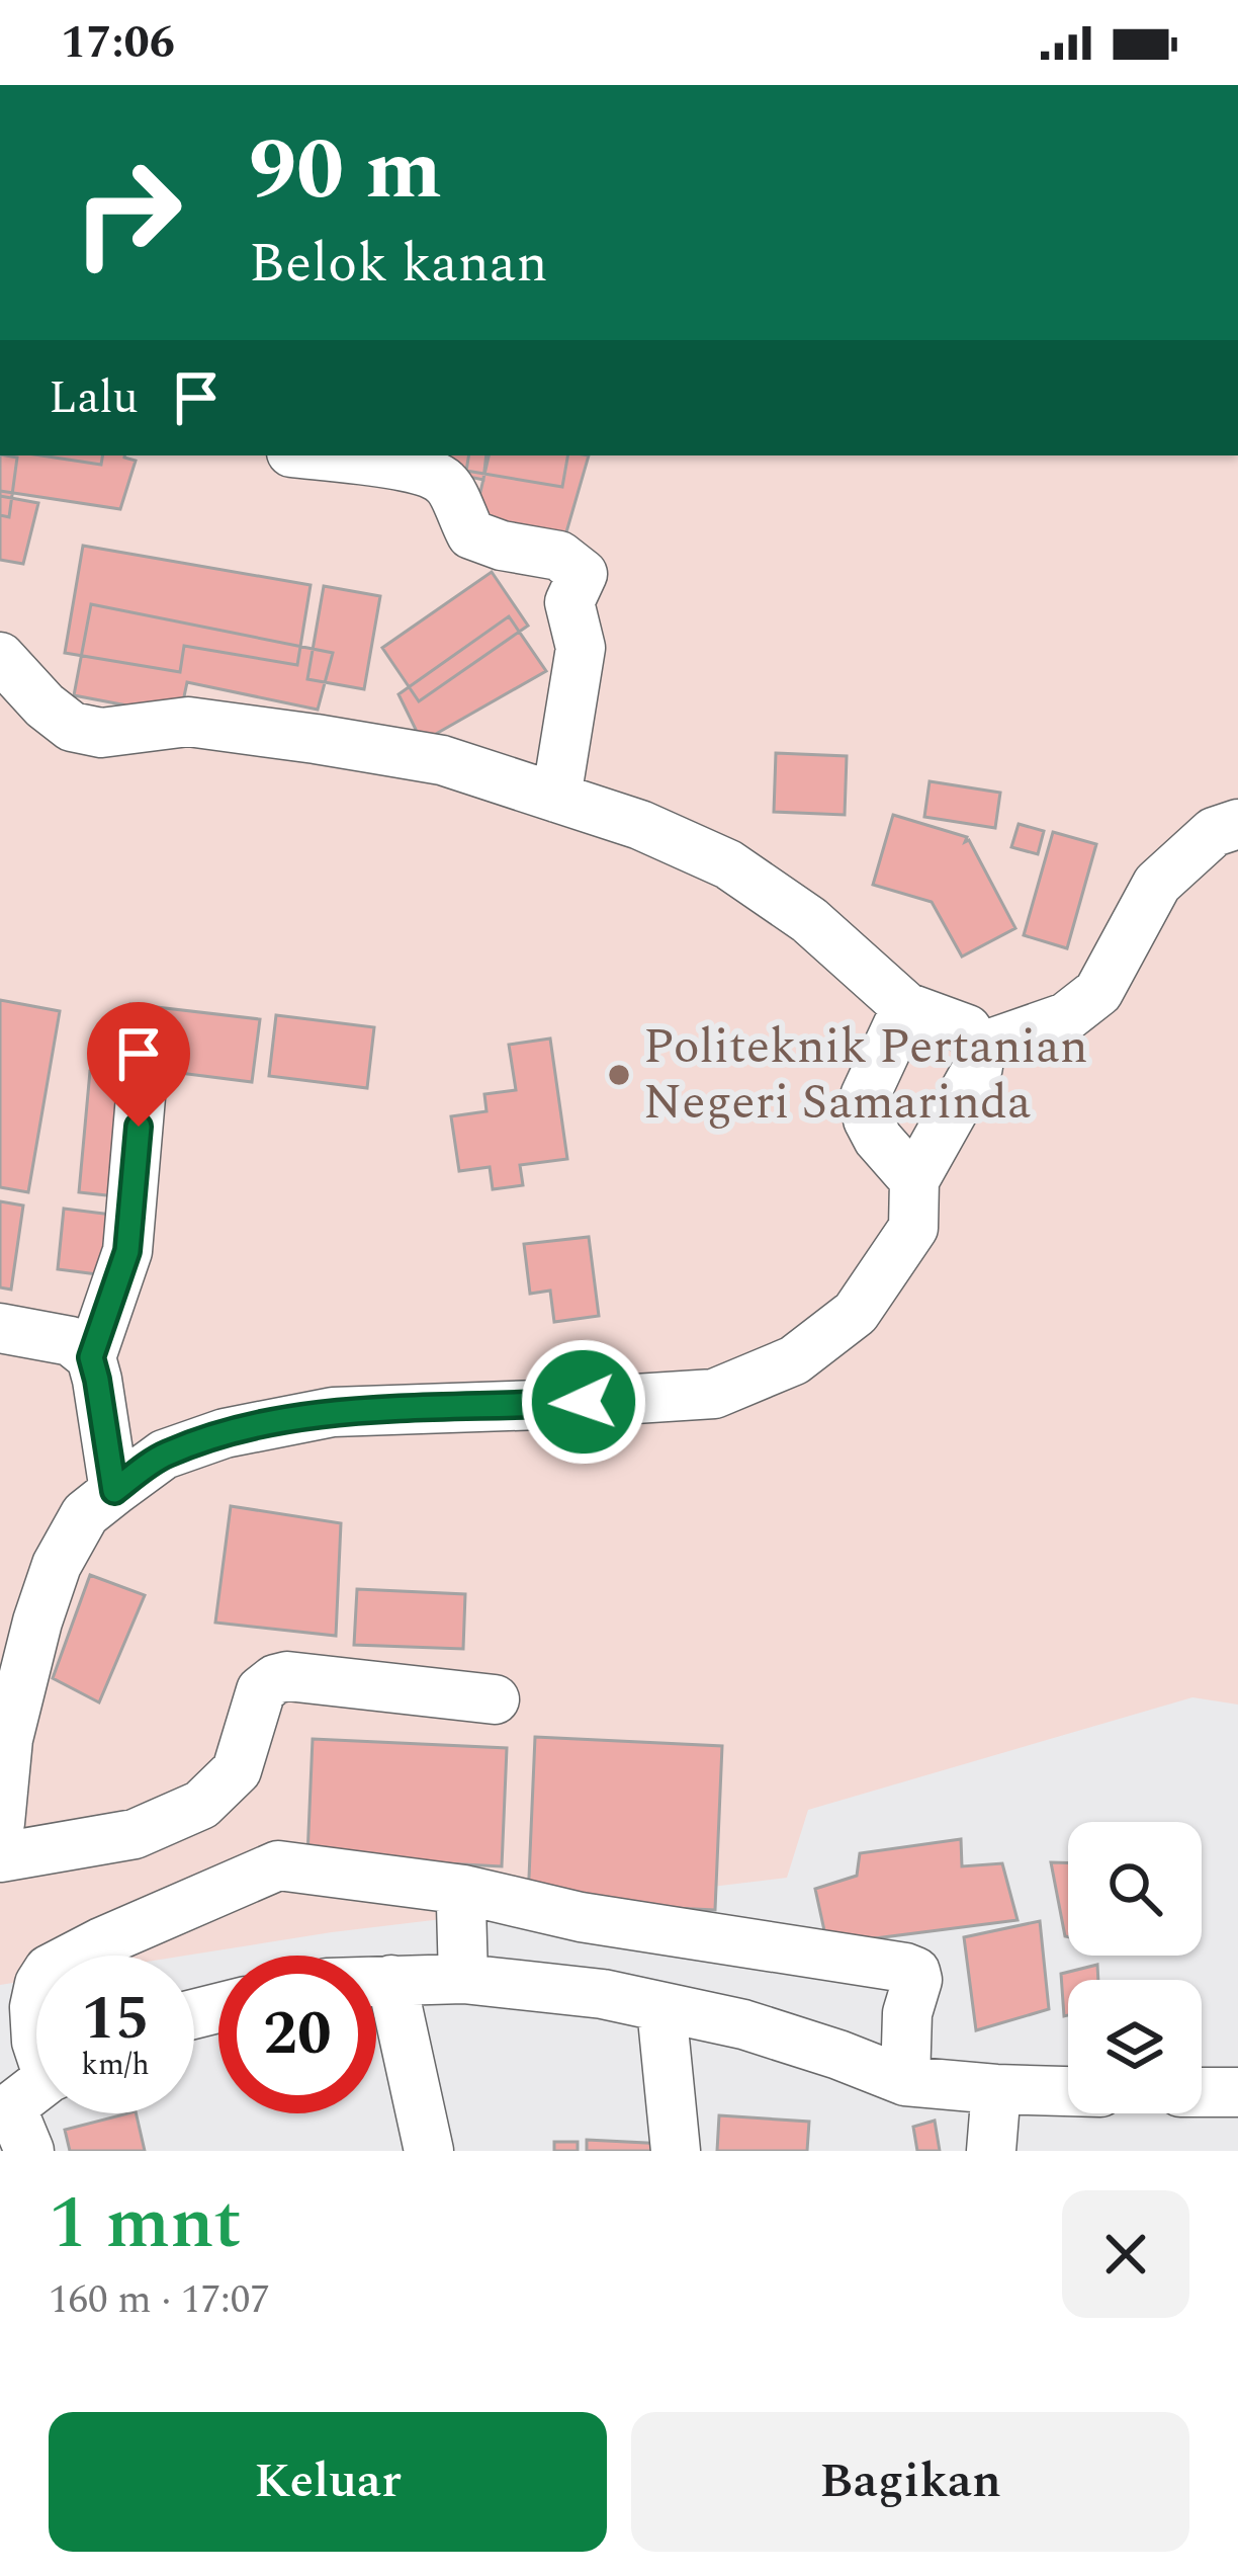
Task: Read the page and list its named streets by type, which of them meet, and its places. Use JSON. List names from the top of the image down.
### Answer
{
  "places": ["Politeknik Pertanian Negeri Samarinda"],
  "page": {
    "status": "17:06",
    "turn": ["90 m", "Belok kanan"],
    "then": "Lalu",
    "speed": "15 km/h",
    "limit": "20",
    "heading": ["1 mnt", "160 m · 17:07"],
    "buttons": ["Keluar", "Bagikan"]
  }
}
